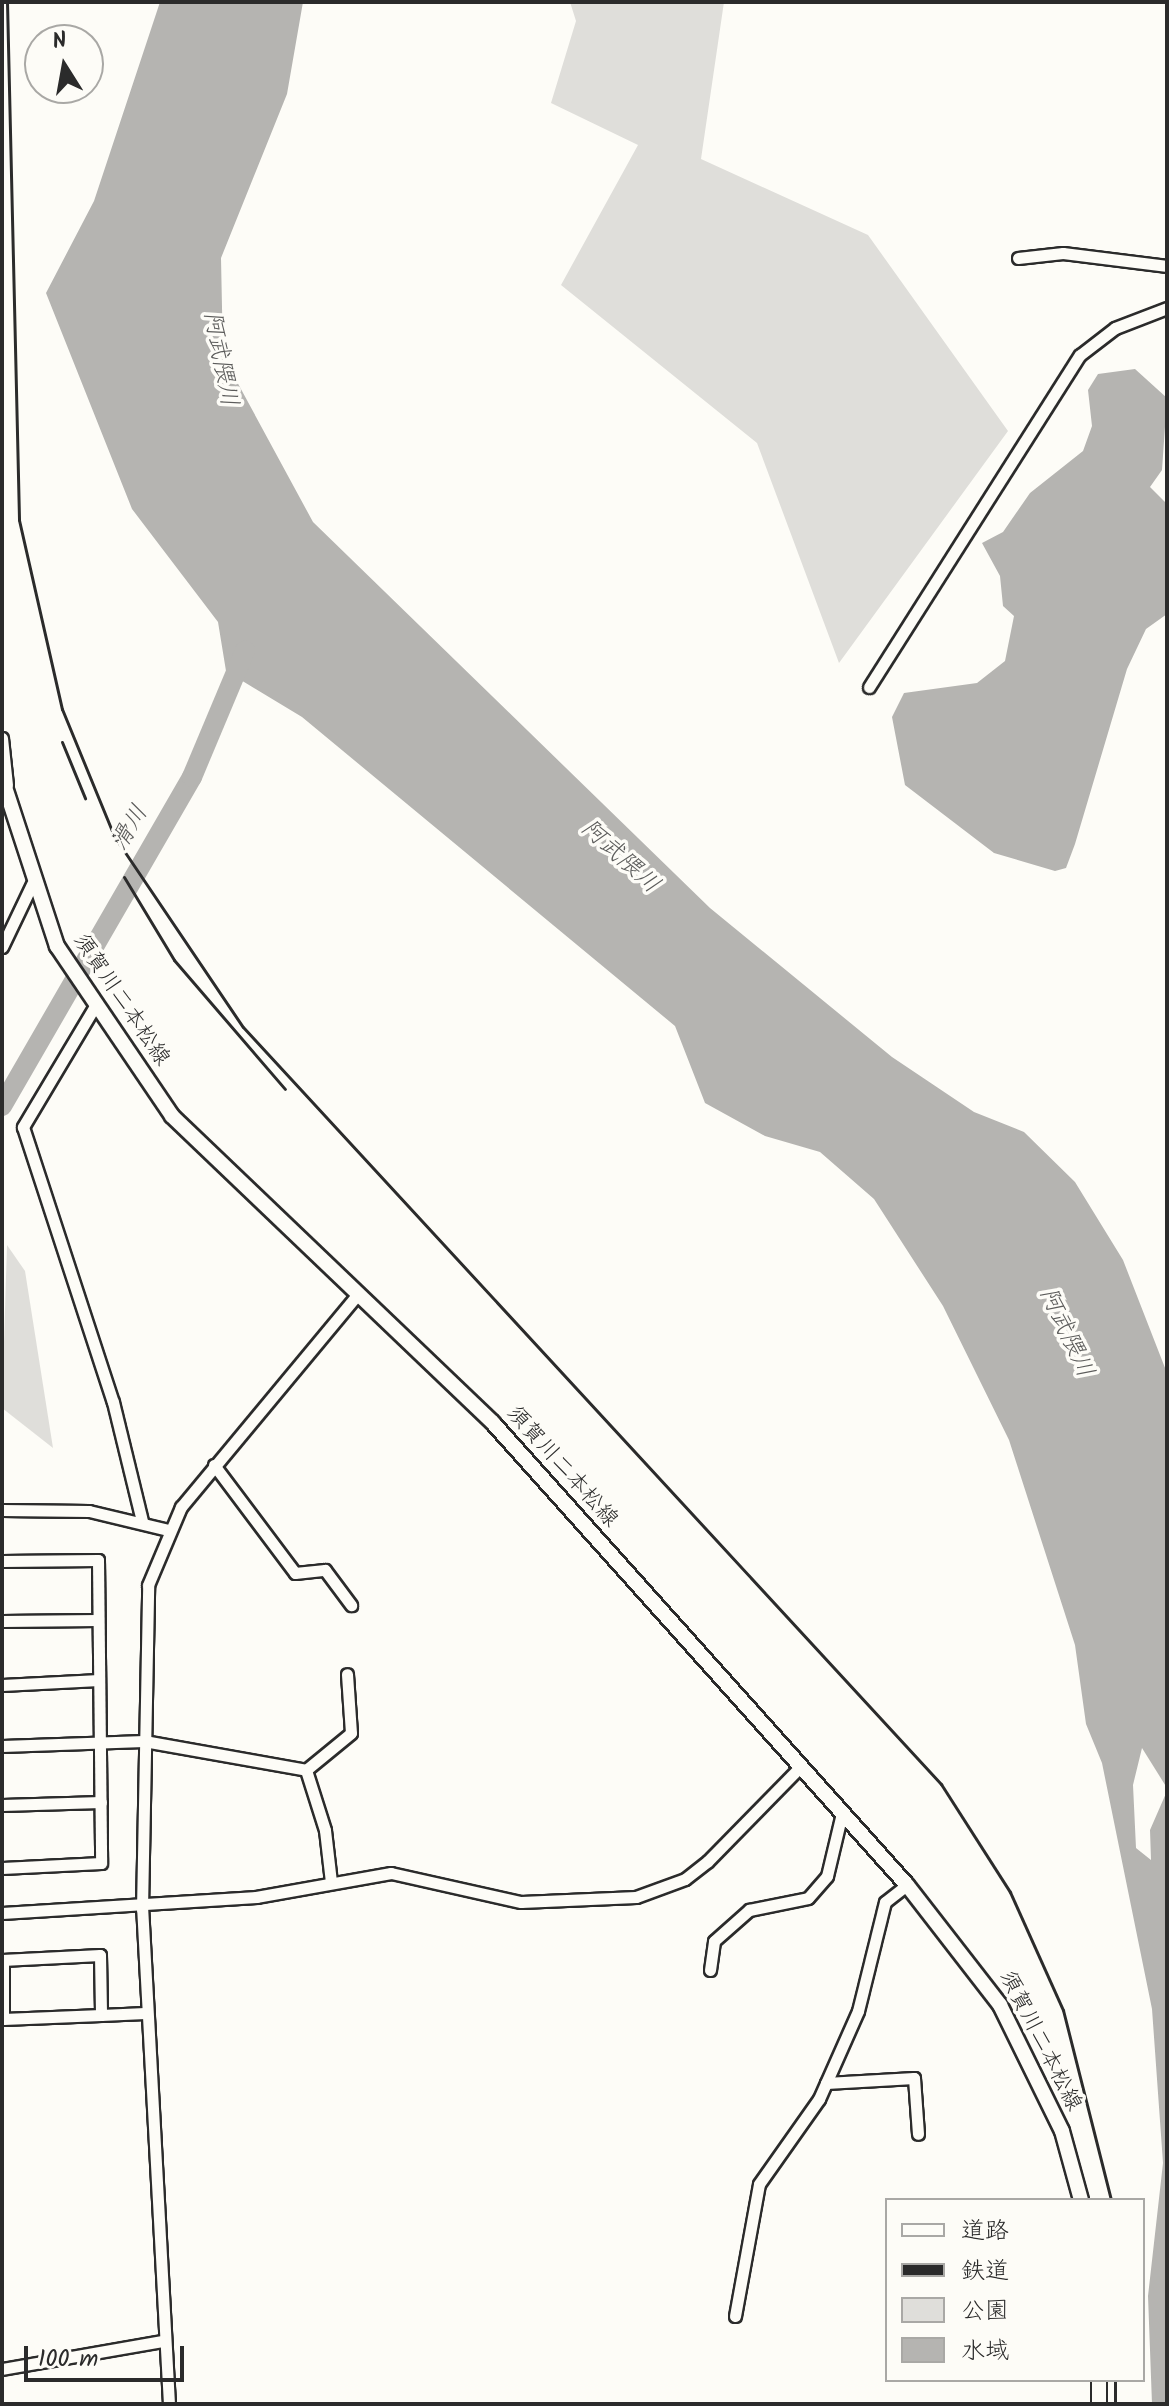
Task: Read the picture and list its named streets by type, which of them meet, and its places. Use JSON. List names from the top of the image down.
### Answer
{
  "streets": {
    "main road": ["須賀川二本松線"]
  },
  "water": ["阿武隈川", "滑川"],
  "legend": [
    "道路",
    "鉄道",
    "公園",
    "水域"
  ],
  "scale_bar": "100 m",
  "north": "top"
}
